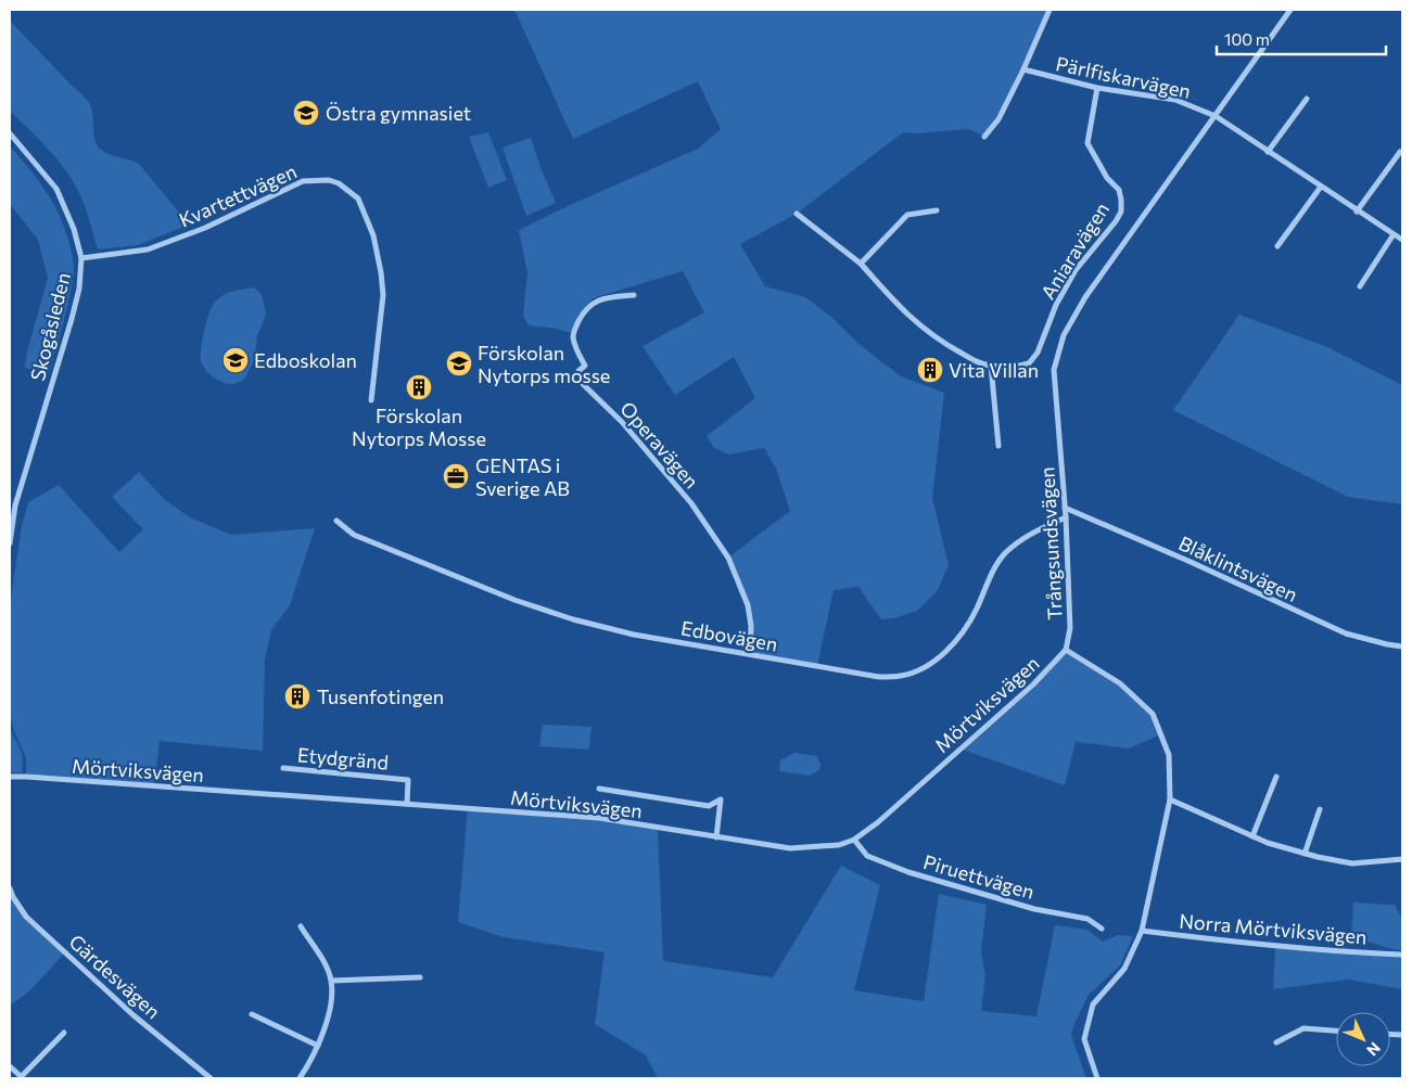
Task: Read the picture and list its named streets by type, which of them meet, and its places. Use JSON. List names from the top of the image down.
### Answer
{
  "streets": {
    "street": [
      "Pärlfiskarvägen",
      "Kvartettvägen",
      "Aniaravägen",
      "Skogåsleden",
      "Operavägen",
      "Trångsundsvägen",
      "Blåklintsvägen",
      "Edbovägen",
      "Mörtviksvägen",
      "Etydgränd",
      "Piruettvägen",
      "Norra Mörtviksvägen",
      "Gärdesvägen"
    ]
  },
  "crossings": [
    ["Pärlfiskarvägen", "Aniaravägen"],
    ["Pärlfiskarvägen", "Trångsundsvägen"],
    ["Kvartettvägen", "Skogåsleden"],
    ["Operavägen", "Edbovägen"],
    ["Trångsundsvägen", "Blåklintsvägen"],
    ["Trångsundsvägen", "Edbovägen"],
    ["Trångsundsvägen", "Mörtviksvägen"],
    ["Mörtviksvägen", "Etydgränd"],
    ["Mörtviksvägen", "Piruettvägen"]
  ],
  "places": {
    "school or university": ["Östra gymnasiet", "Edboskolan", "Förskolan Nytorps mosse"],
    "building": ["Vita Villan", "Förskolan Nytorps Mosse", "Tusenfotingen"],
    "office": ["GENTAS i Sverige AB"]
  },
  "scale_bar": "100 m",
  "north": "bottom right"
}
